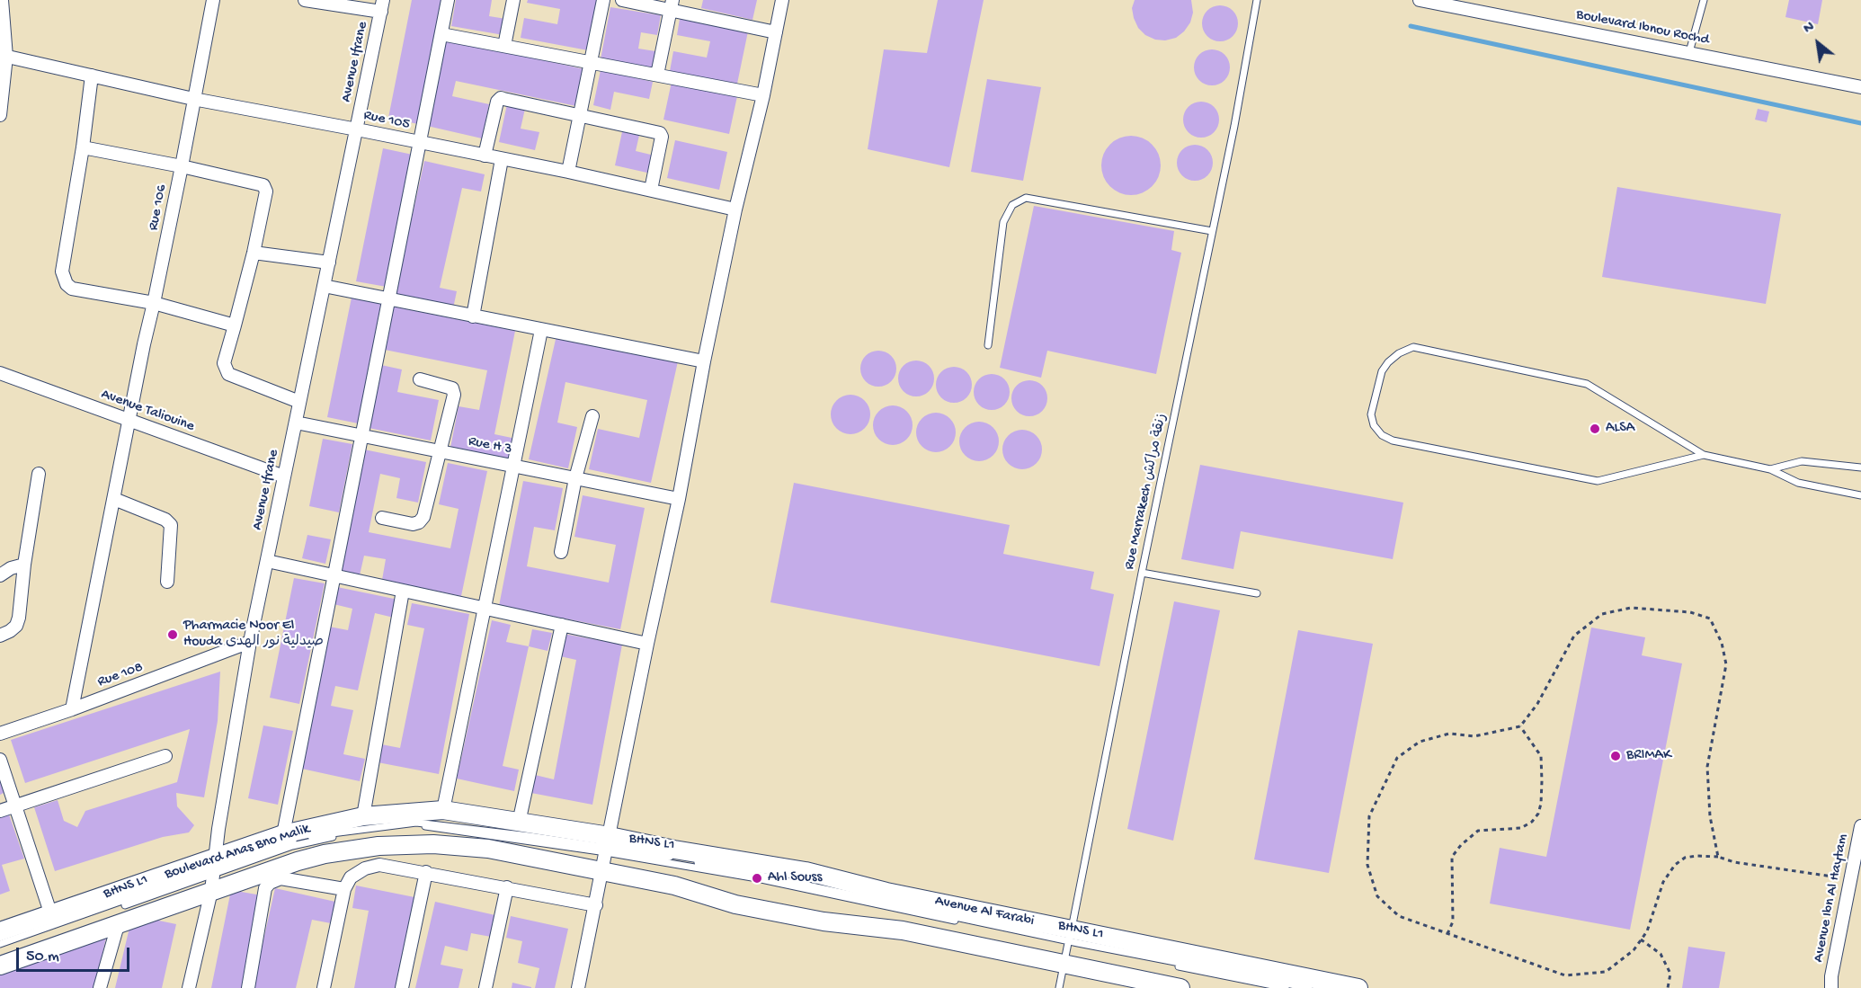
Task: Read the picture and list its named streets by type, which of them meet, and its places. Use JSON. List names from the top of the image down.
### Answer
{
  "streets": {
    "street": [
      "Boulevard Ibnou Rochd",
      "Avenue Ifrane",
      "Rue 105",
      "Rue 106",
      "Avenue Taliouine",
      "Rue H 3",
      "Rue 108",
      "Boulevard Anas Bno Malik",
      "Avenue Ibn Al Haytam",
      "Avenue Al Farabi"
    ],
    "lane": ["Rue Marrakech زنقة مراكش", "BHNS L1"]
  },
  "crossings": [
    ["Avenue Ifrane", "Rue 105"],
    ["Avenue Ifrane", "Avenue Taliouine"],
    ["Avenue Ifrane", "Rue H 3"],
    ["Avenue Ifrane", "Rue 108"],
    ["Avenue Ifrane", "BHNS L1"],
    ["Avenue Ifrane", "Boulevard Anas Bno Malik"],
    ["Rue 105", "Rue 106"],
    ["Rue 106", "Avenue Taliouine"],
    ["Rue 106", "Rue 108"],
    ["Rue Marrakech زنقة مراكش", "BHNS L1"],
    ["Rue Marrakech زنقة مراكش", "Avenue Al Farabi"],
    ["BHNS L1", "Boulevard Anas Bno Malik"],
    ["BHNS L1", "Avenue Al Farabi"],
    ["Boulevard Anas Bno Malik", "Avenue Al Farabi"]
  ],
  "places": [
    "ALSA",
    "Pharmacie Noor El Houda صيدلية نور الهدى",
    "BRIMAK",
    "Ahl Souss"
  ],
  "scale_bar": "50 m",
  "north": "top left"
}
